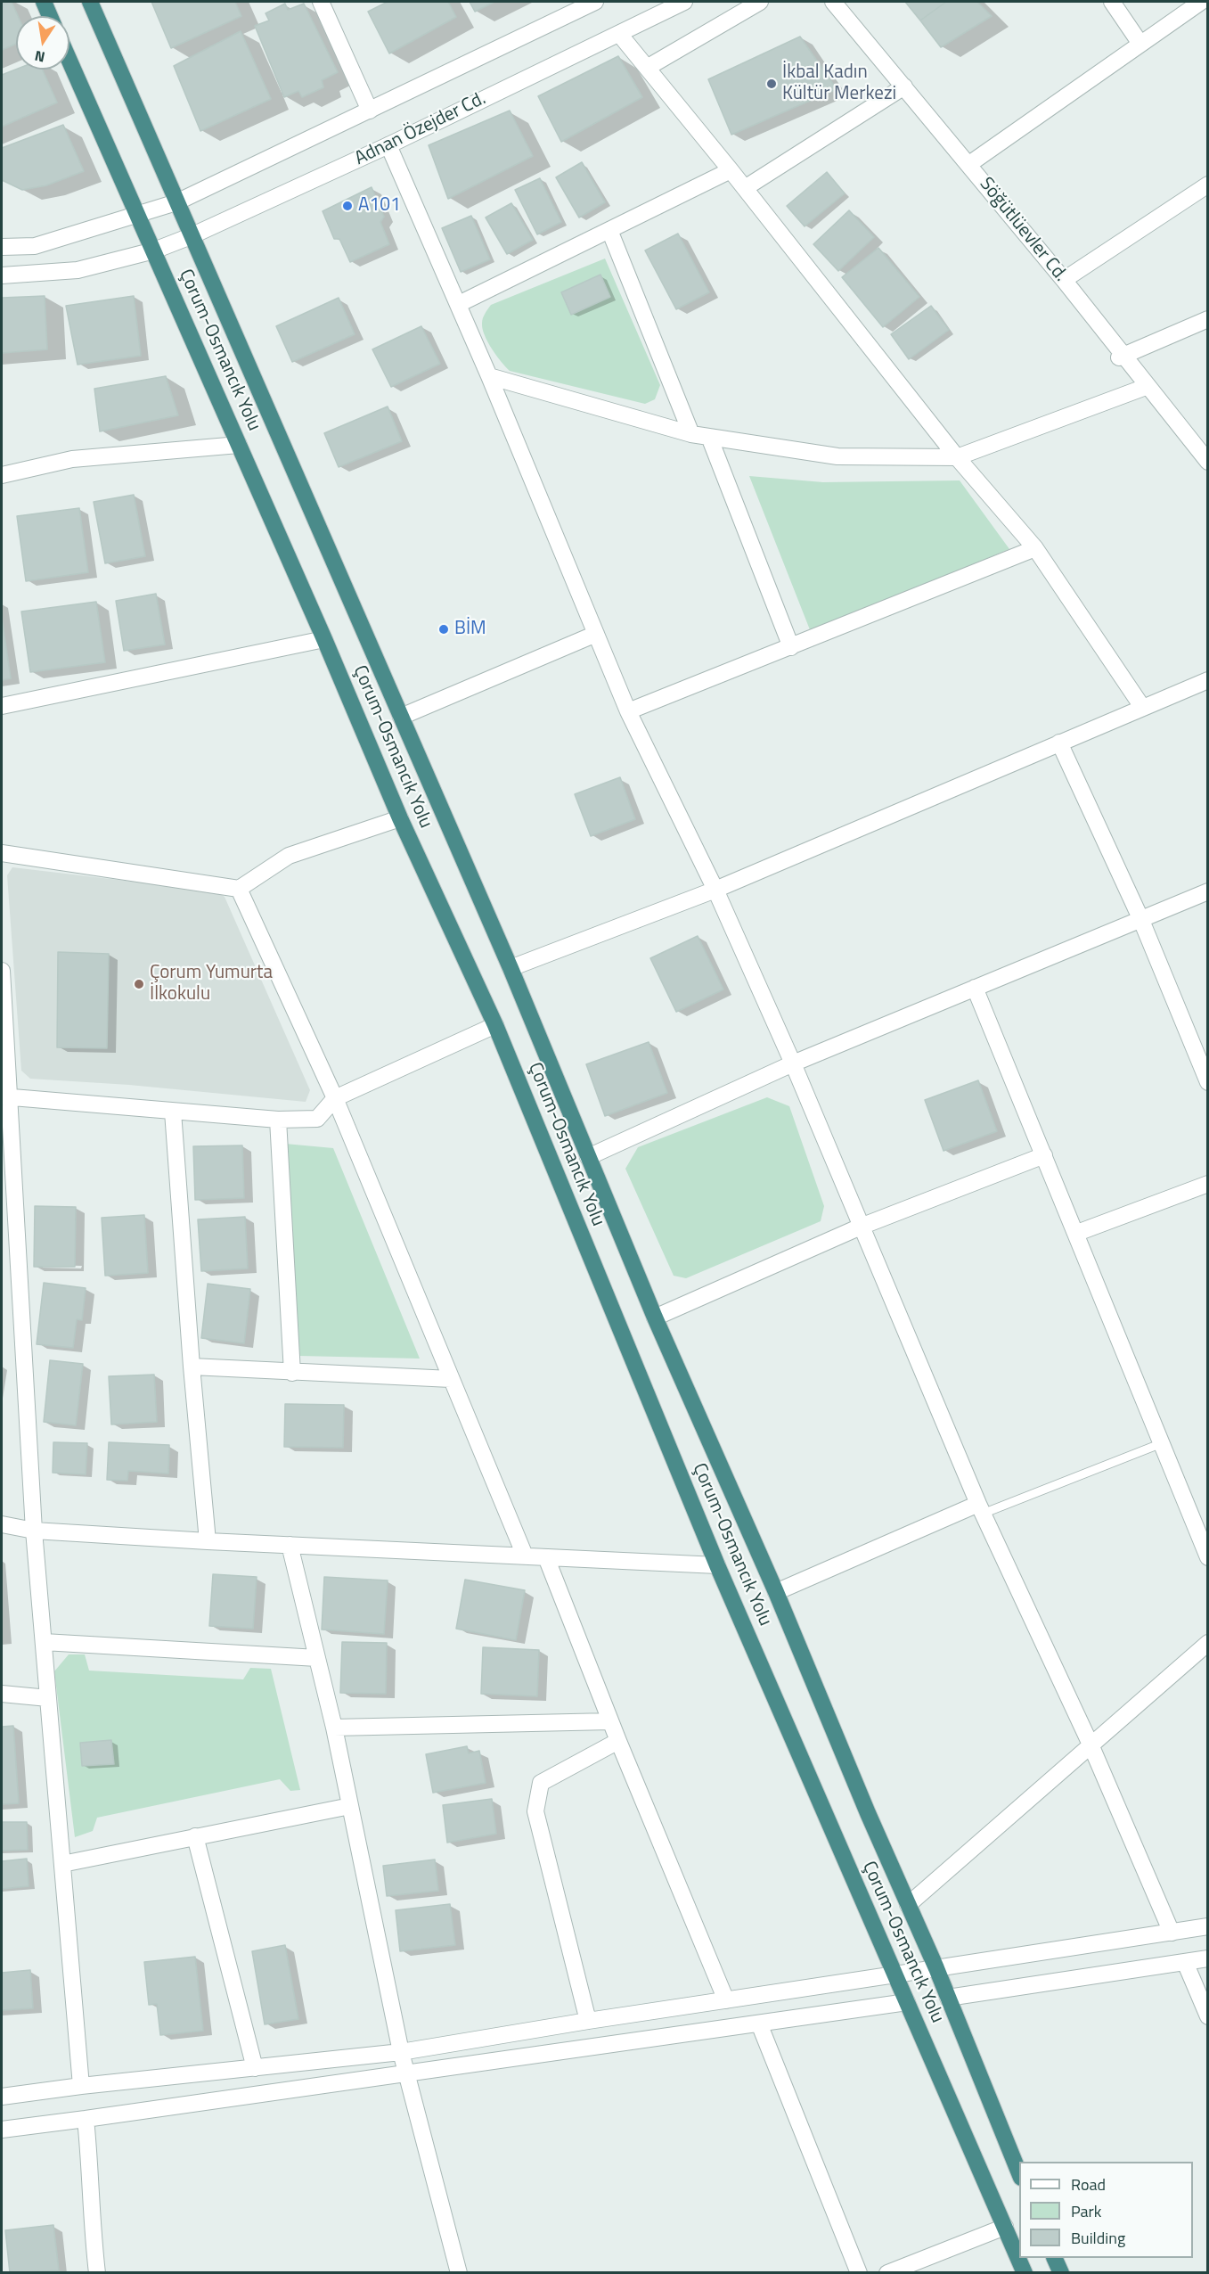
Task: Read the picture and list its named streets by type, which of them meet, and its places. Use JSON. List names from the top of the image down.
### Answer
{
  "streets": {
    "highway": ["Çorum-Osmancık Yolu"],
    "street": ["Adnan Özejder Cd.", "Söğütlüevler Cd."]
  },
  "crossings": [
    ["Adnan Özejder Cd.", "Çorum-Osmancık Yolu"]
  ],
  "places": [
    "İkbal Kadın Kültür Merkezi",
    "A101",
    "BİM",
    "Çorum Yumurta İlkokulu"
  ],
  "legend": ["Road", "Park", "Building"],
  "north": "bottom"
}
